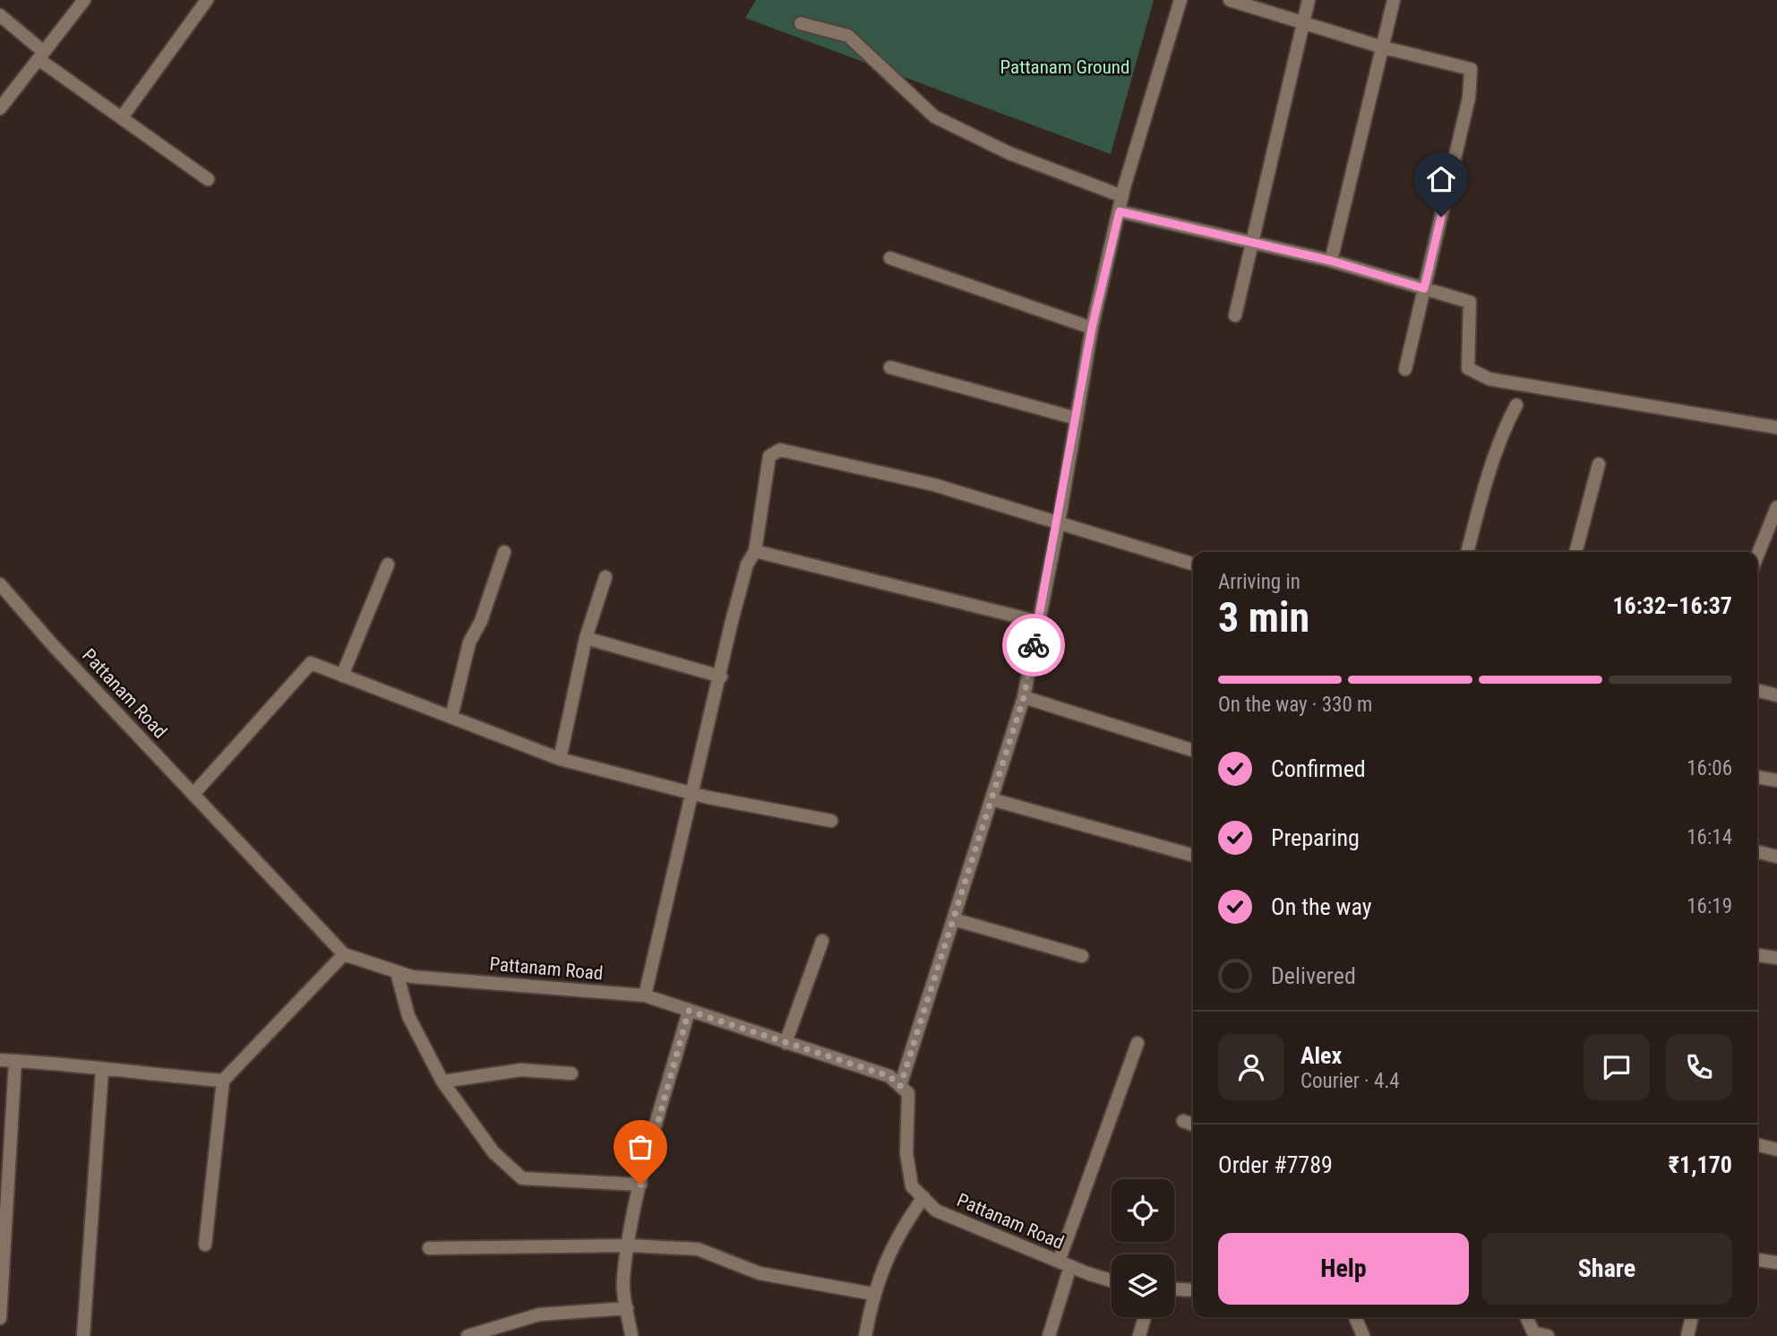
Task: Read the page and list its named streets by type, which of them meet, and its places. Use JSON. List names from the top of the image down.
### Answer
{
  "streets": {
    "street": ["Pattanam Road"]
  },
  "parks": ["Pattanam Ground"],
  "page": {
    "heading": ["3 min", "Arriving in", "16:32–16:37"],
    "panel": [
      "Alex",
      "Courier · 4.4",
      "Order #7789",
      "₹1,170"
    ],
    "bar": "On the way · 330 m",
    "list": [
      ["Confirmed", "16:06"],
      ["Preparing", "16:14"],
      ["On the way", "16:19"],
      "Delivered"
    ],
    "buttons": ["Help", "Share"]
  }
}
